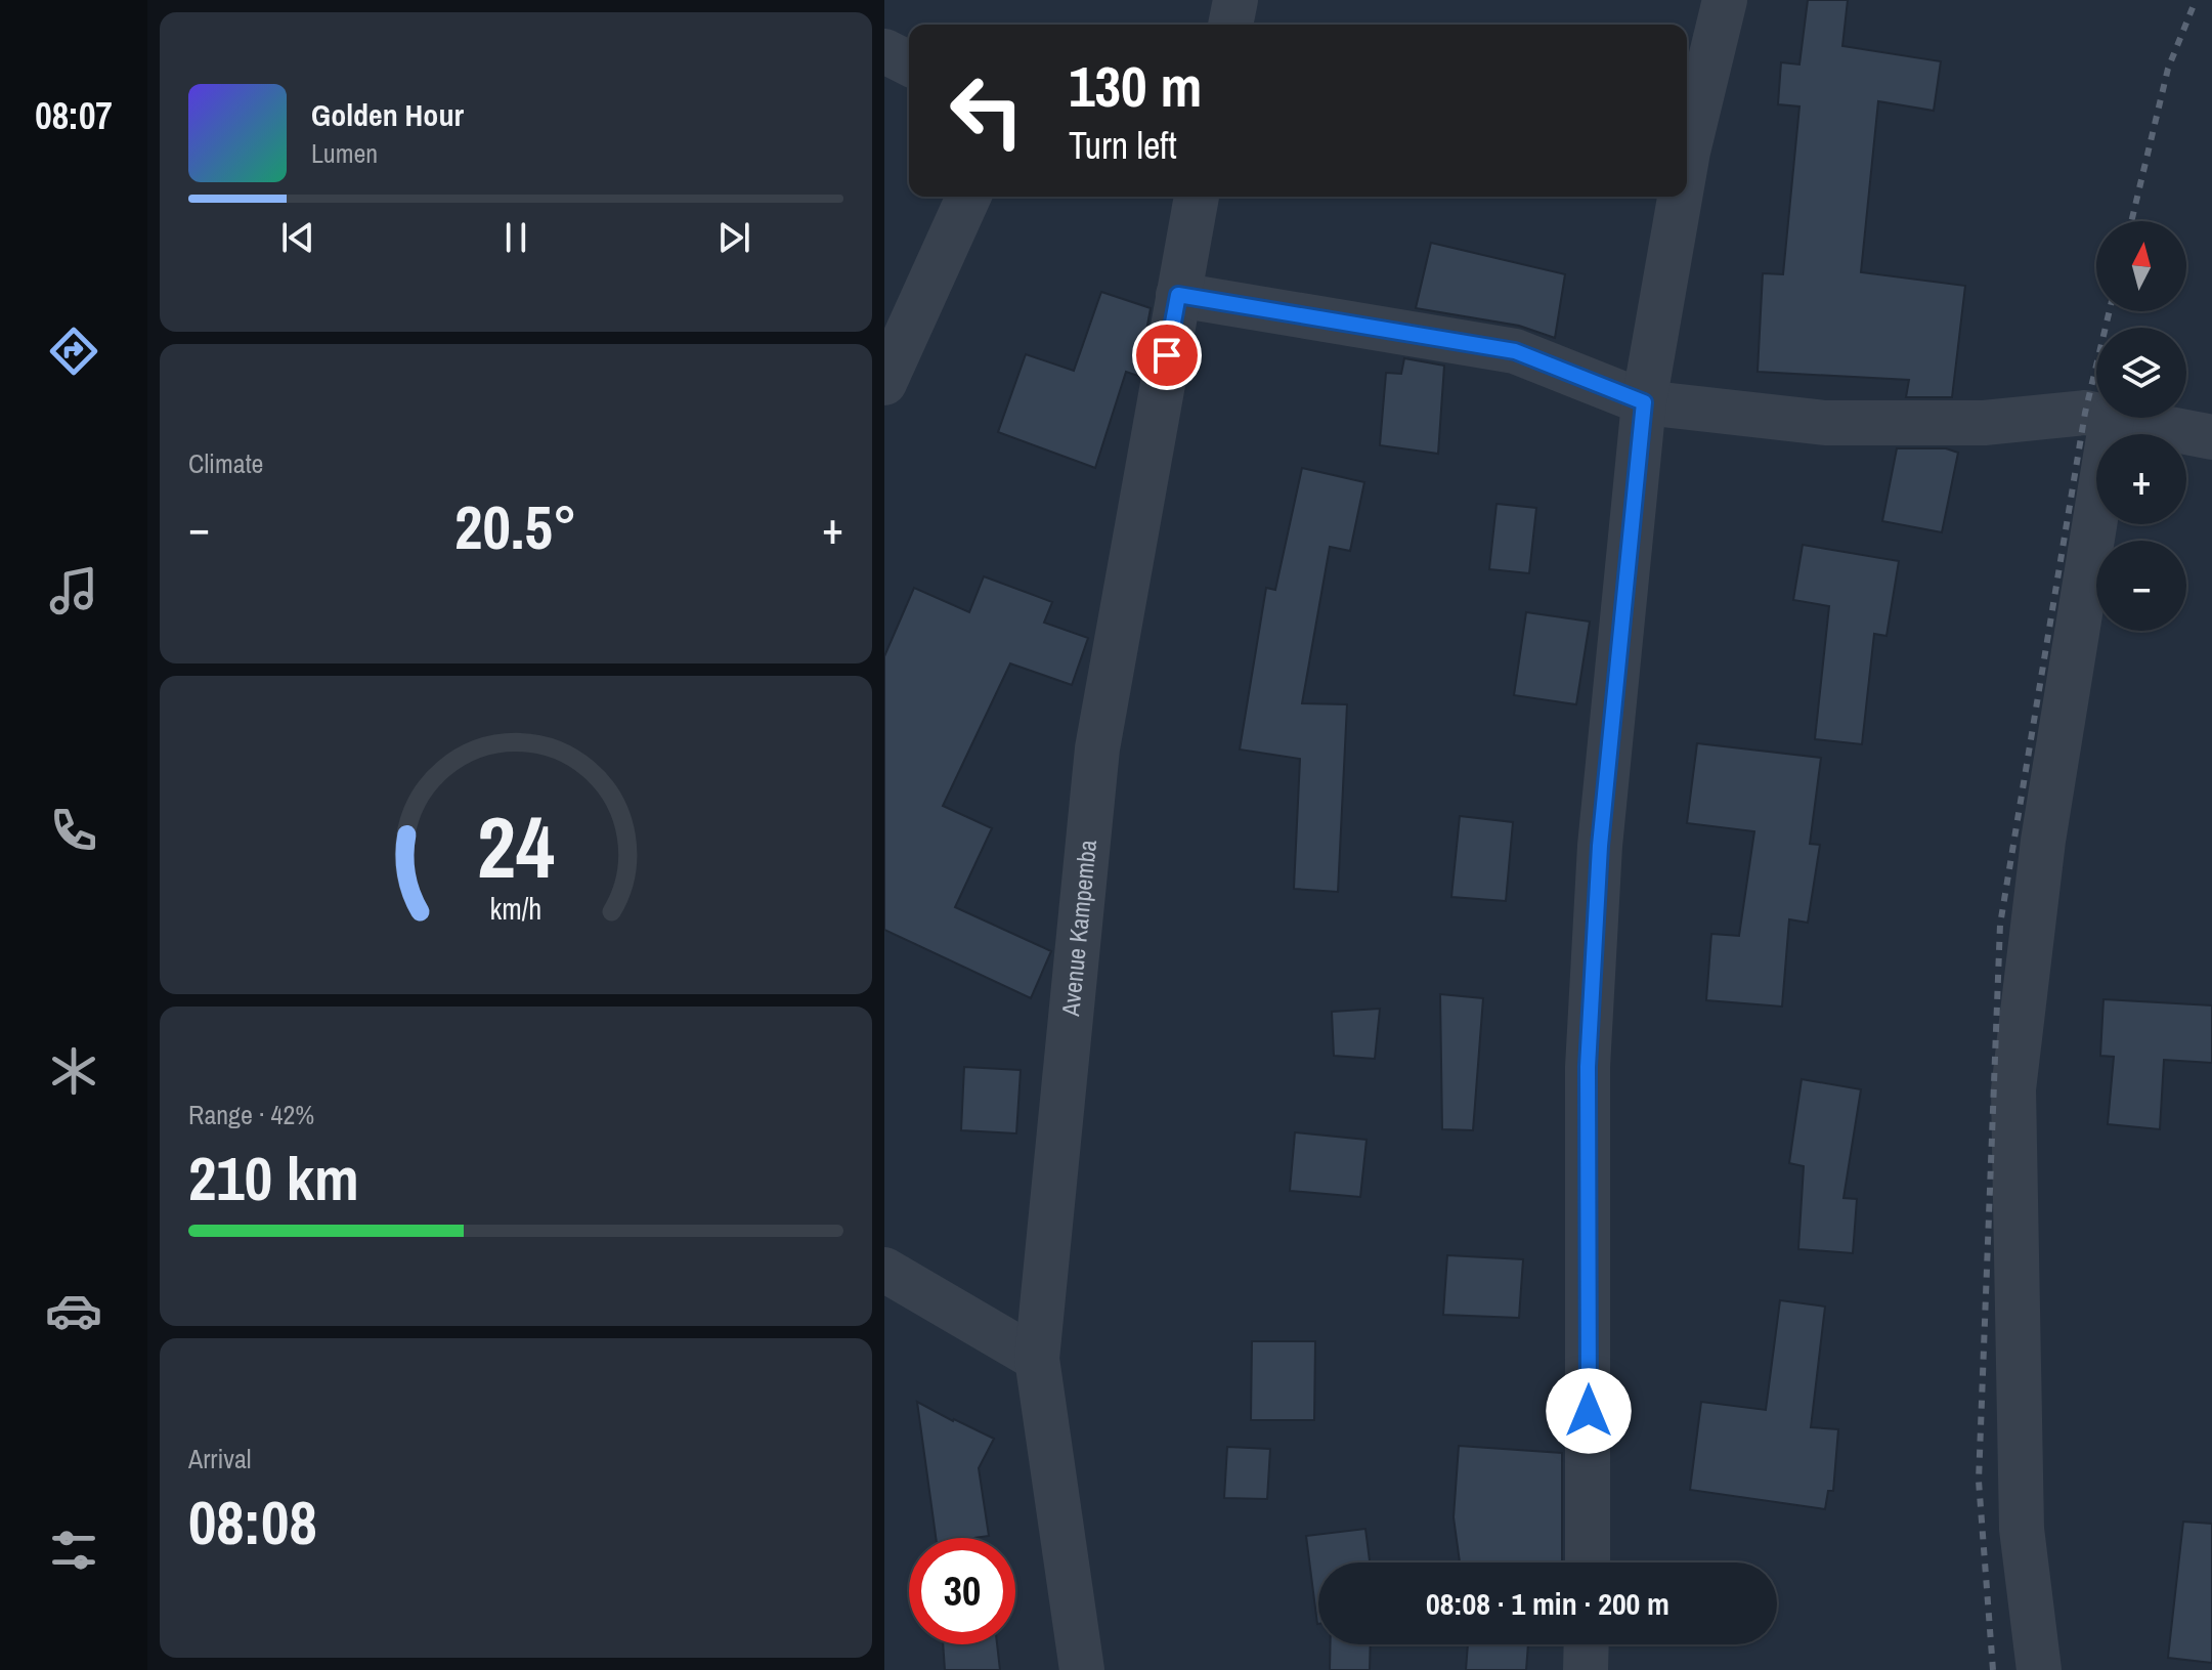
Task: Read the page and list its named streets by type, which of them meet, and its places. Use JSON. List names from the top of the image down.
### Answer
{
  "streets": {
    "street": ["Avenue Kampemba"]
  },
  "north": "top",
  "page": {
    "tabs": "08:07",
    "turn": ["130 m", "Turn left"],
    "song": ["Golden Hour", "Lumen"],
    "map_buttons": ["+", "−"],
    "tile": [
      "Climate",
      ["Range · 42%", "210 km"],
      ["Arrival", "08:08"]
    ],
    "heat": ["−", "20.5°", "+"],
    "limit": "30",
    "trip": "08:08 · 1 min · 200 m",
    "gauge": ["24", "km/h"]
  }
}
